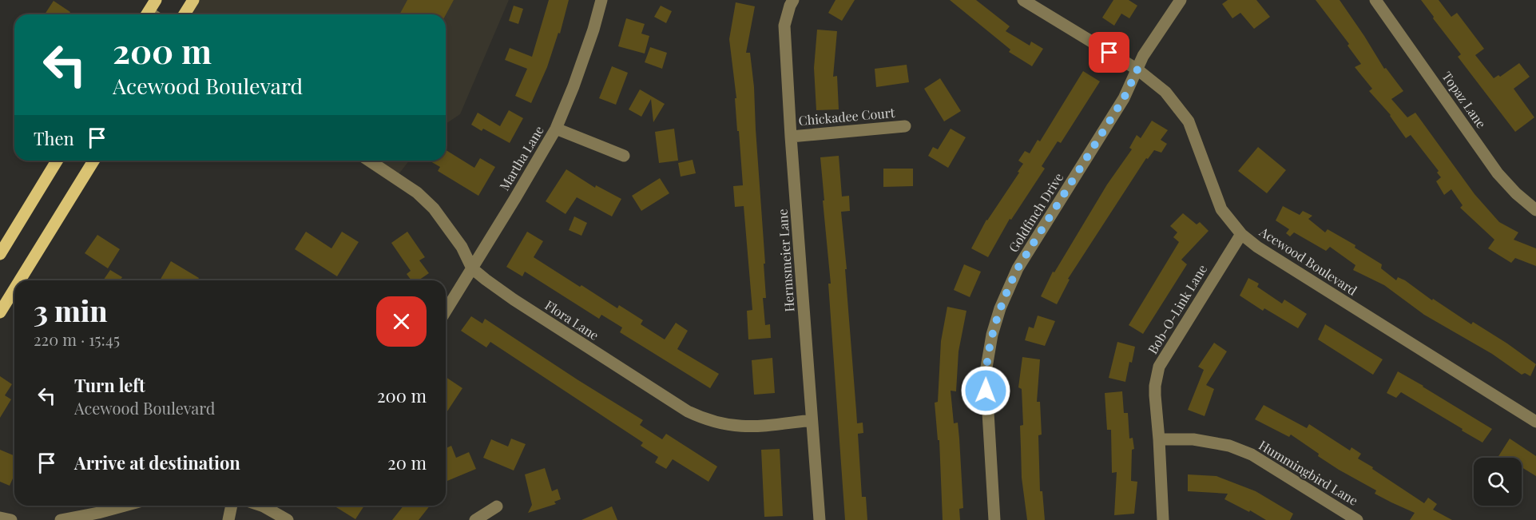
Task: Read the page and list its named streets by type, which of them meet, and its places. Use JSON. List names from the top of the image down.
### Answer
{
  "streets": {
    "street": [
      "Topaz Lane",
      "Chickadee Court",
      "Martha Lane",
      "Goldfinch Drive",
      "Hermsmeier Lane",
      "Acewood Boulevard",
      "Bob-O-Link Lane",
      "Flora Lane",
      "Hummingbird Lane"
    ]
  },
  "crossings": [
    ["Chickadee Court", "Hermsmeier Lane"],
    ["Martha Lane", "Flora Lane"],
    ["Goldfinch Drive", "Acewood Boulevard"],
    ["Hermsmeier Lane", "Flora Lane"],
    ["Acewood Boulevard", "Bob-O-Link Lane"],
    ["Bob-O-Link Lane", "Hummingbird Lane"]
  ],
  "page": {
    "turn": ["200 m", "Acewood Boulevard"],
    "then": "Then",
    "heading": ["3 min", "220 m · 15:45"],
    "list": [
      {
        "name": "Turn left",
        "note": "Acewood Boulevard",
        "value": "200 m"
      },
      {
        "name": "Arrive at destination",
        "value": "20 m"
      }
    ]
  }
}
